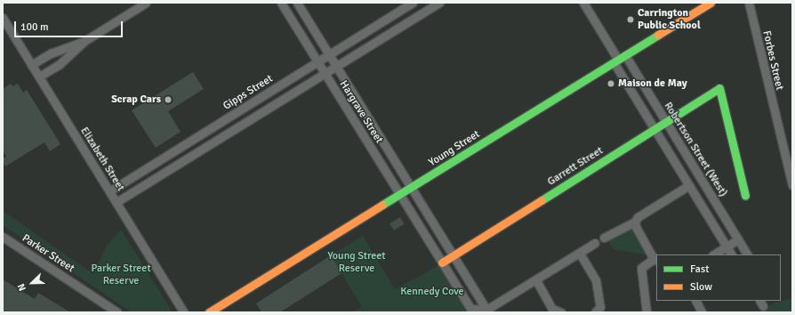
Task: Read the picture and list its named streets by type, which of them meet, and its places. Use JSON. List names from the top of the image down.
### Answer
{
  "streets": {
    "main road": ["Young Street", "Garrett Street"],
    "street": [
      "Forbes Street",
      "Gipps Street",
      "Hargrave Street",
      "Robertson Street (West)",
      "Elizabeth Street",
      "Parker Street"
    ]
  },
  "crossings": [
    ["Gipps Street", "Hargrave Street"],
    ["Gipps Street", "Elizabeth Street"],
    ["Hargrave Street", "Young Street"],
    ["Hargrave Street", "Garrett Street"],
    ["Young Street", "Robertson Street (West)"],
    ["Robertson Street (West)", "Garrett Street"]
  ],
  "parks": ["Young Street Reserve", "Parker Street Reserve", "Kennedy Cove"],
  "places": ["Carrington Public School", "Maison de May", "Scrap Cars"],
  "legend": ["Fast", "Slow"],
  "scale_bar": "100 m",
  "north": "bottom left"
}
